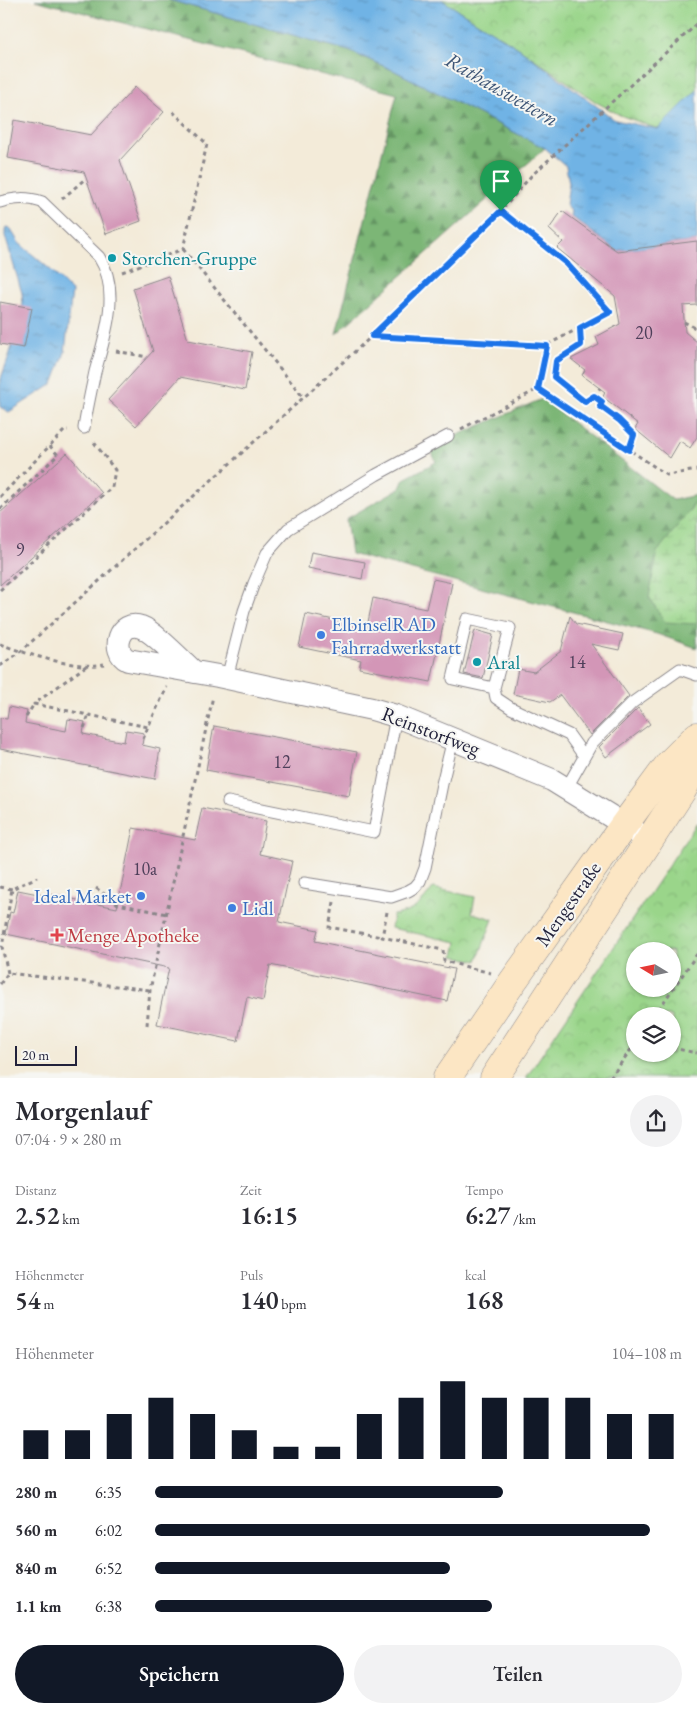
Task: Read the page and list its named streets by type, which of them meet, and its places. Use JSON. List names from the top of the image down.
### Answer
{
  "streets": {
    "main road": ["Mengestraße"],
    "street": ["Reinstorfweg"]
  },
  "crossings": [
    ["Reinstorfweg", "Mengestraße"]
  ],
  "water": ["Rathauswettern"],
  "places": {
    "other": [
      "Storchen-Gruppe",
      "ElbinselRAD Fahrradwerkstatt",
      "Aral",
      "Ideal Market",
      "Lidl"
    ],
    "health": ["Menge Apotheke"]
  },
  "house_numbers": [
    "20",
    "9",
    "14",
    "12",
    "10a"
  ],
  "scale_bar": "20 m",
  "north": "left",
  "page": {
    "scale": "20 m",
    "heading": ["Morgenlauf", "07:04 · 9 × 280 m"],
    "stats": [
      ["Distanz", "2.52 km"],
      ["Zeit", "16:15"],
      ["Tempo", "6:27 /km"],
      ["Höhenmeter", "54 m"],
      ["Puls", "140 bpm"],
      ["kcal", "168"]
    ],
    "chart": ["Höhenmeter", "104–108 m"],
    "list": [
      {
        "name": "280 m",
        "note": "6:35"
      },
      {
        "name": "560 m",
        "note": "6:02"
      },
      {
        "name": "840 m",
        "note": "6:52"
      },
      {
        "name": "1.1 km",
        "note": "6:38"
      }
    ],
    "buttons": ["Speichern", "Teilen"]
  }
}
